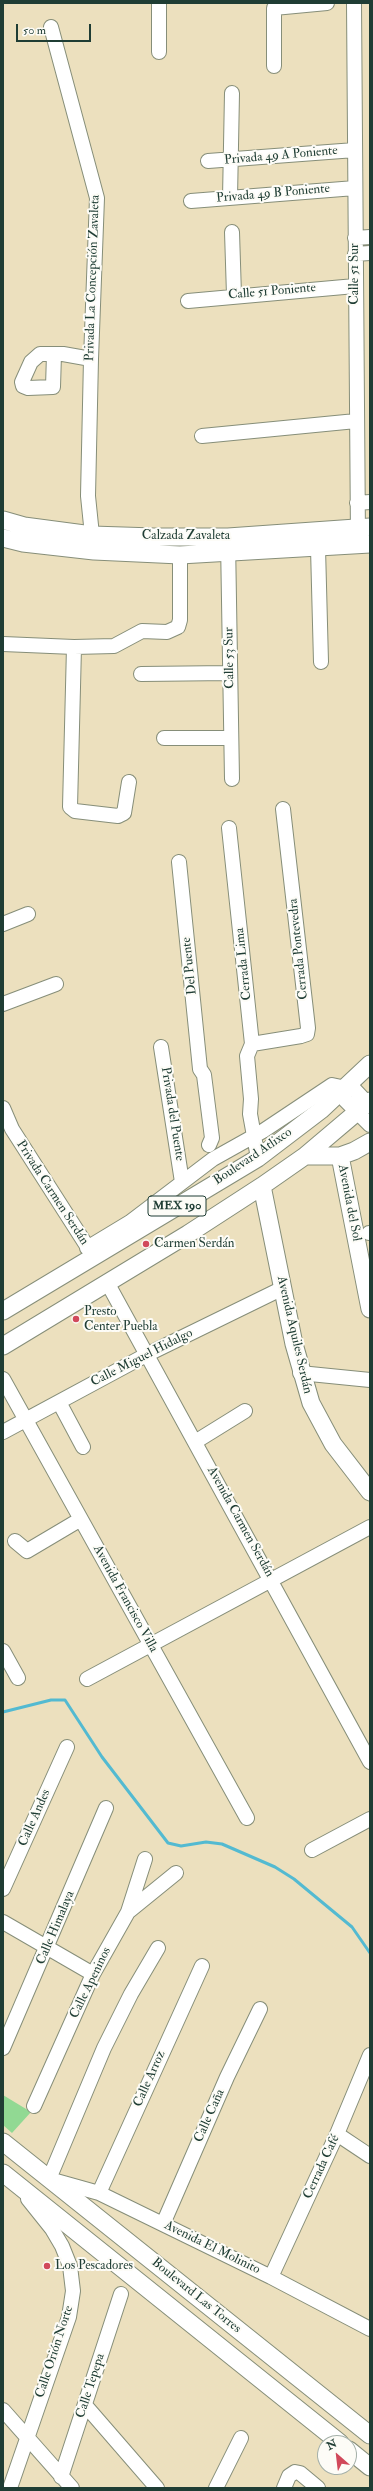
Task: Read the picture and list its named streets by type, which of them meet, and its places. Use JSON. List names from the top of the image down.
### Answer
{
  "streets": {
    "main road": [
      "Calzada Zavaleta",
      "Boulevard Atlixco",
      "Avenida del Sol",
      "MEX 190",
      "Avenida Aquiles Serdán",
      "Boulevard Las Torres"
    ],
    "street": [
      "Privada 49 A Poniente",
      "Privada 49 B Poniente",
      "Calle 51 Sur",
      "Privada La Concepción Zavaleta",
      "Calle 51 Poniente",
      "Calle 53 Sur",
      "Cerrada Pontevedra",
      "Cerrada Lima",
      "Del Puente",
      "Privada del Puente",
      "Privada Carmen Serdán",
      "Calle Miguel Hidalgo",
      "Avenida Carmen Serdán",
      "Avenida Francisco Villa",
      "Calle Andes",
      "Calle Himalaya",
      "Calle Apeninos",
      "Calle Arroz",
      "Calle Caña",
      "Cerrada Café",
      "Avenida El Molinito",
      "Calle Orión Norte",
      "Calle Tepepa"
    ]
  },
  "crossings": [
    ["Privada 49 A Poniente", "Calle 51 Sur"],
    ["Privada 49 B Poniente", "Calle 51 Sur"],
    ["Calle 51 Sur", "Calle 51 Poniente"],
    ["Calle 51 Sur", "Calzada Zavaleta"],
    ["Privada La Concepción Zavaleta", "Calzada Zavaleta"],
    ["Calzada Zavaleta", "Calle 53 Sur"],
    ["Cerrada Pontevedra", "Cerrada Lima"],
    ["Cerrada Lima", "Boulevard Atlixco"],
    ["Boulevard Atlixco", "Privada Carmen Serdán"],
    ["Avenida del Sol", "MEX 190"],
    ["MEX 190", "Avenida Aquiles Serdán"],
    ["MEX 190", "Avenida Carmen Serdán"],
    ["Avenida Aquiles Serdán", "Calle Miguel Hidalgo"],
    ["Calle Miguel Hidalgo", "Avenida Carmen Serdán"],
    ["Calle Miguel Hidalgo", "Avenida Francisco Villa"],
    ["Calle Arroz", "Avenida El Molinito"],
    ["Calle Caña", "Avenida El Molinito"],
    ["Cerrada Café", "Avenida El Molinito"],
    ["Avenida El Molinito", "Boulevard Las Torres"],
    ["Boulevard Las Torres", "Calle Orión Norte"]
  ],
  "places": ["Carmen Serdán", "Presto Center Puebla", "Los Pescadores"],
  "scale_bar": "50 m",
  "north": "top left"
}
